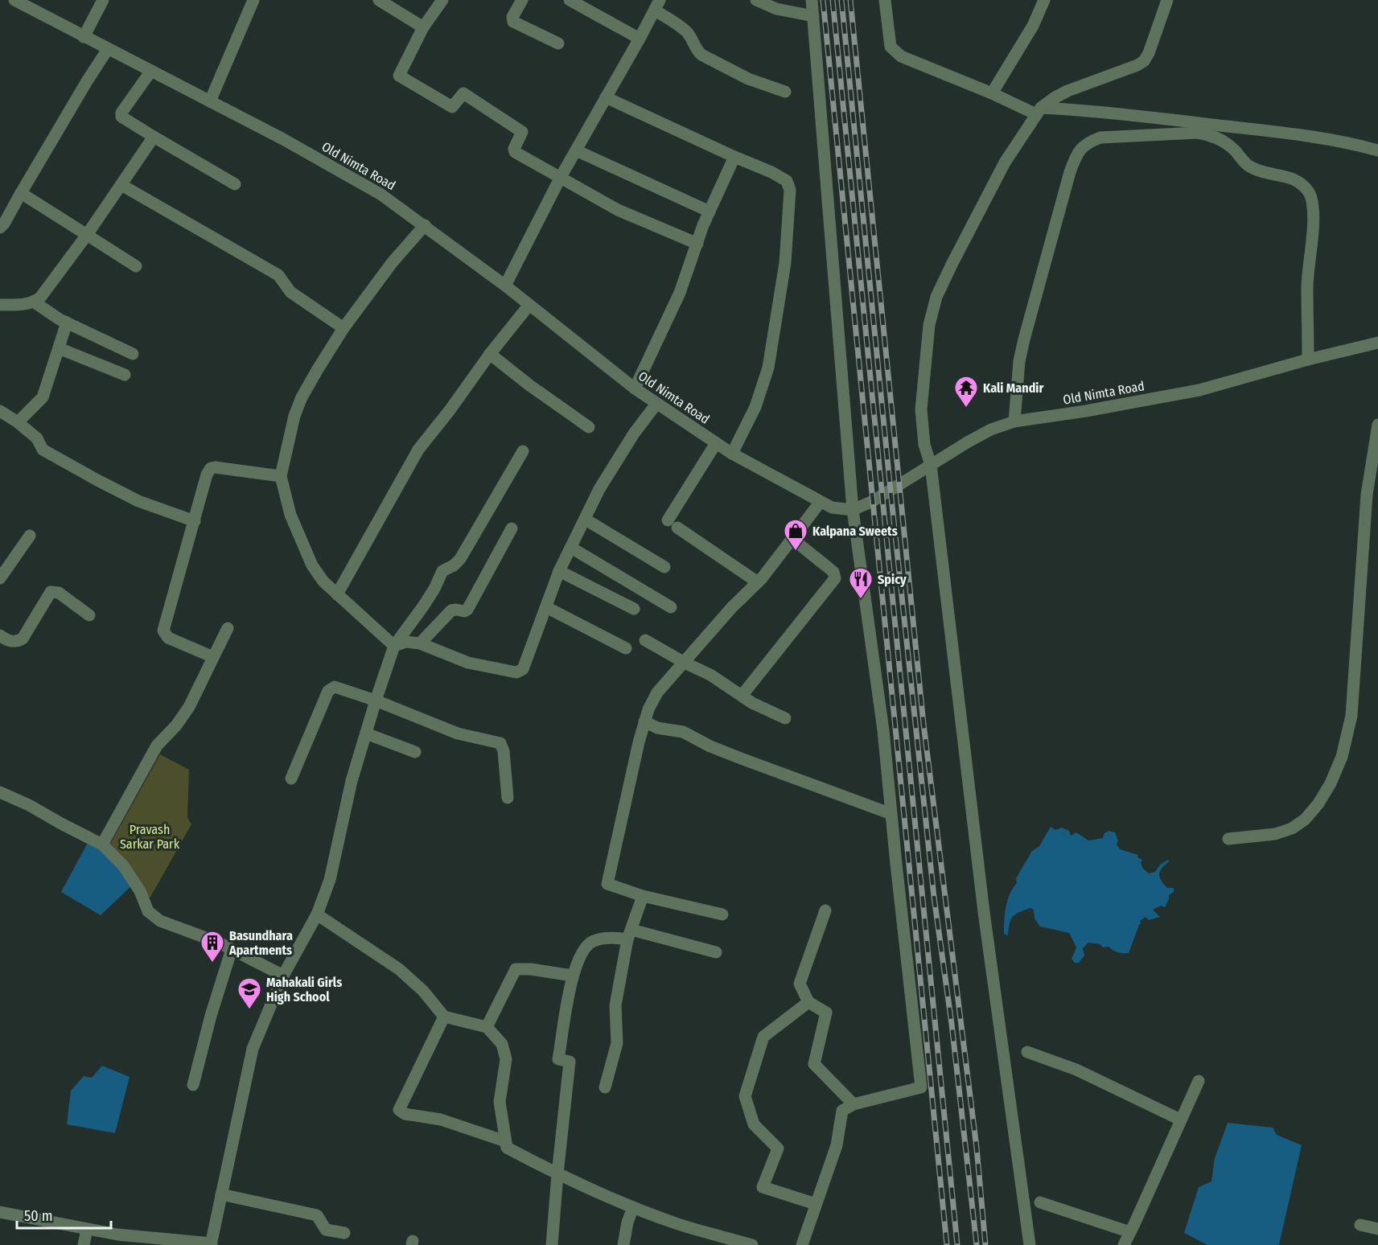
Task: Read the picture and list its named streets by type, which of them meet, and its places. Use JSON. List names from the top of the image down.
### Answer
{
  "streets": {
    "street": ["Old Nimta Road"]
  },
  "parks": ["Pravash Sarkar Park"],
  "places": {
    "temple": ["Kali Mandir"],
    "shop": ["Kalpana Sweets"],
    "restaurant": ["Spicy"],
    "building": ["Basundhara Apartments"],
    "school or university": ["Mahakali Girls High School"]
  },
  "scale_bar": "50 m"
}
